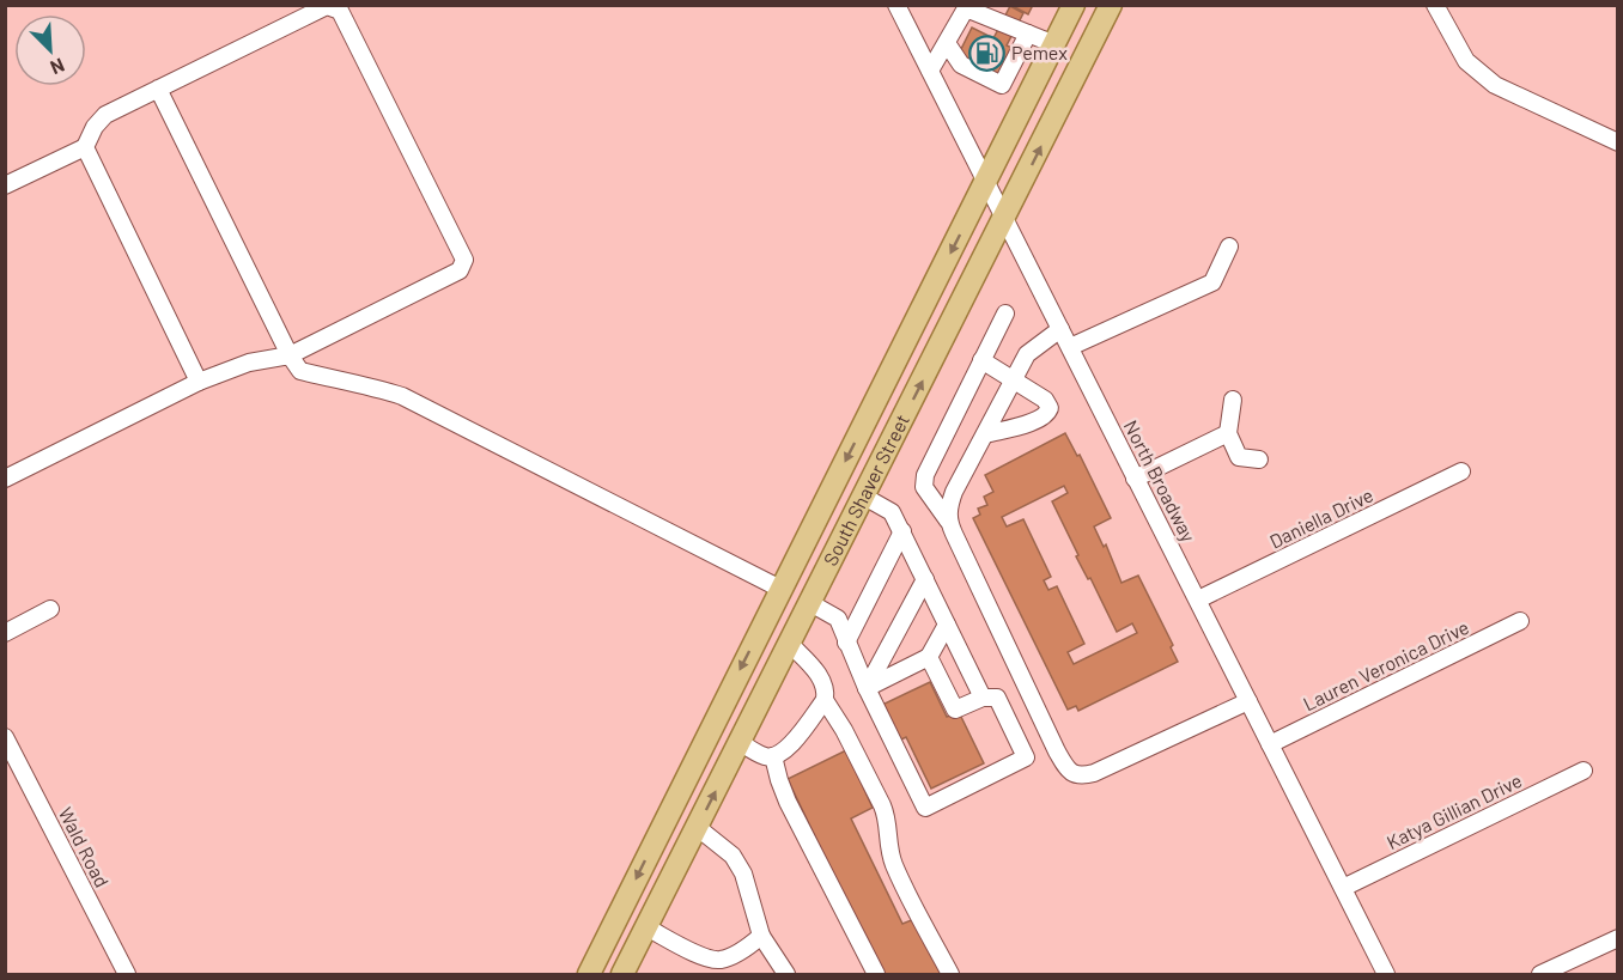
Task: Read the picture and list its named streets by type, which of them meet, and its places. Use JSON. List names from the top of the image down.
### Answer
{
  "streets": {
    "main road": ["South Shaver Street"],
    "street": [
      "North Broadway",
      "Daniella Drive",
      "Lauren Veronica Drive",
      "Katya Gillian Drive",
      "Wald Road"
    ]
  },
  "crossings": [
    ["North Broadway", "South Shaver Street"],
    ["North Broadway", "Daniella Drive"],
    ["North Broadway", "Lauren Veronica Drive"],
    ["North Broadway", "Katya Gillian Drive"]
  ],
  "places": {
    "fuel station": ["Pemex"]
  },
  "north": "bottom right"
}
